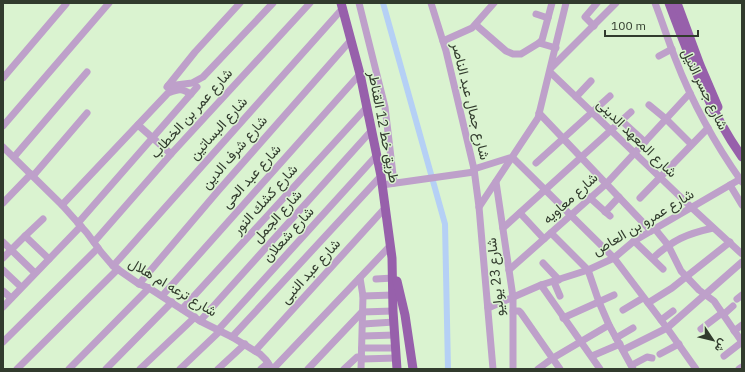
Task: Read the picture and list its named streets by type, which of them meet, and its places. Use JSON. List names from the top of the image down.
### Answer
{
  "streets": {
    "main road": ["طريق خط 12 القناطر"],
    "street": [
      "شارع جسر النيل",
      "شارع جمال عبد الناصر",
      "شارع عمر بن الخطاب",
      "شارع البساتين",
      "شارع المعهد الدينى",
      "شارع شرف الدين",
      "شارع عبد الحى",
      "شارع معاويه",
      "شارع كشك النور",
      "شارع الجمل",
      "شارع عمرو بن العاص",
      "شارع شعلان",
      "شارع عبد النبى",
      "شارع 23 يوليو",
      "شارع ترعه ام هلال"
    ]
  },
  "crossings": [
    ["شارع جسر النيل", "شارع معاويه"],
    ["شارع جسر النيل", "شارع عمرو بن العاص"],
    ["شارع جمال عبد الناصر", "شارع 23 يوليو"],
    ["شارع عمر بن الخطاب", "شارع ترعه ام هلال"],
    ["طريق خط 12 القناطر", "شارع البساتين"],
    ["طريق خط 12 القناطر", "شارع شرف الدين"],
    ["طريق خط 12 القناطر", "شارع عبد الحى"],
    ["طريق خط 12 القناطر", "شارع كشك النور"],
    ["طريق خط 12 القناطر", "شارع الجمل"],
    ["طريق خط 12 القناطر", "شارع شعلان"],
    ["طريق خط 12 القناطر", "شارع عبد النبى"],
    ["شارع البساتين", "شارع ترعه ام هلال"],
    ["شارع المعهد الدينى", "شارع معاويه"],
    ["شارع المعهد الدينى", "شارع عمرو بن العاص"],
    ["شارع شرف الدين", "شارع ترعه ام هلال"],
    ["شارع عبد الحى", "شارع ترعه ام هلال"],
    ["شارع معاويه", "شارع 23 يوليو"],
    ["شارع كشك النور", "شارع ترعه ام هلال"],
    ["شارع الجمل", "شارع ترعه ام هلال"],
    ["شارع عمرو بن العاص", "شارع 23 يوليو"],
    ["شارع شعلان", "شارع ترعه ام هلال"],
    ["شارع عبد النبى", "شارع ترعه ام هلال"]
  ],
  "scale_bar": "100 m",
  "north": "bottom right"
}
